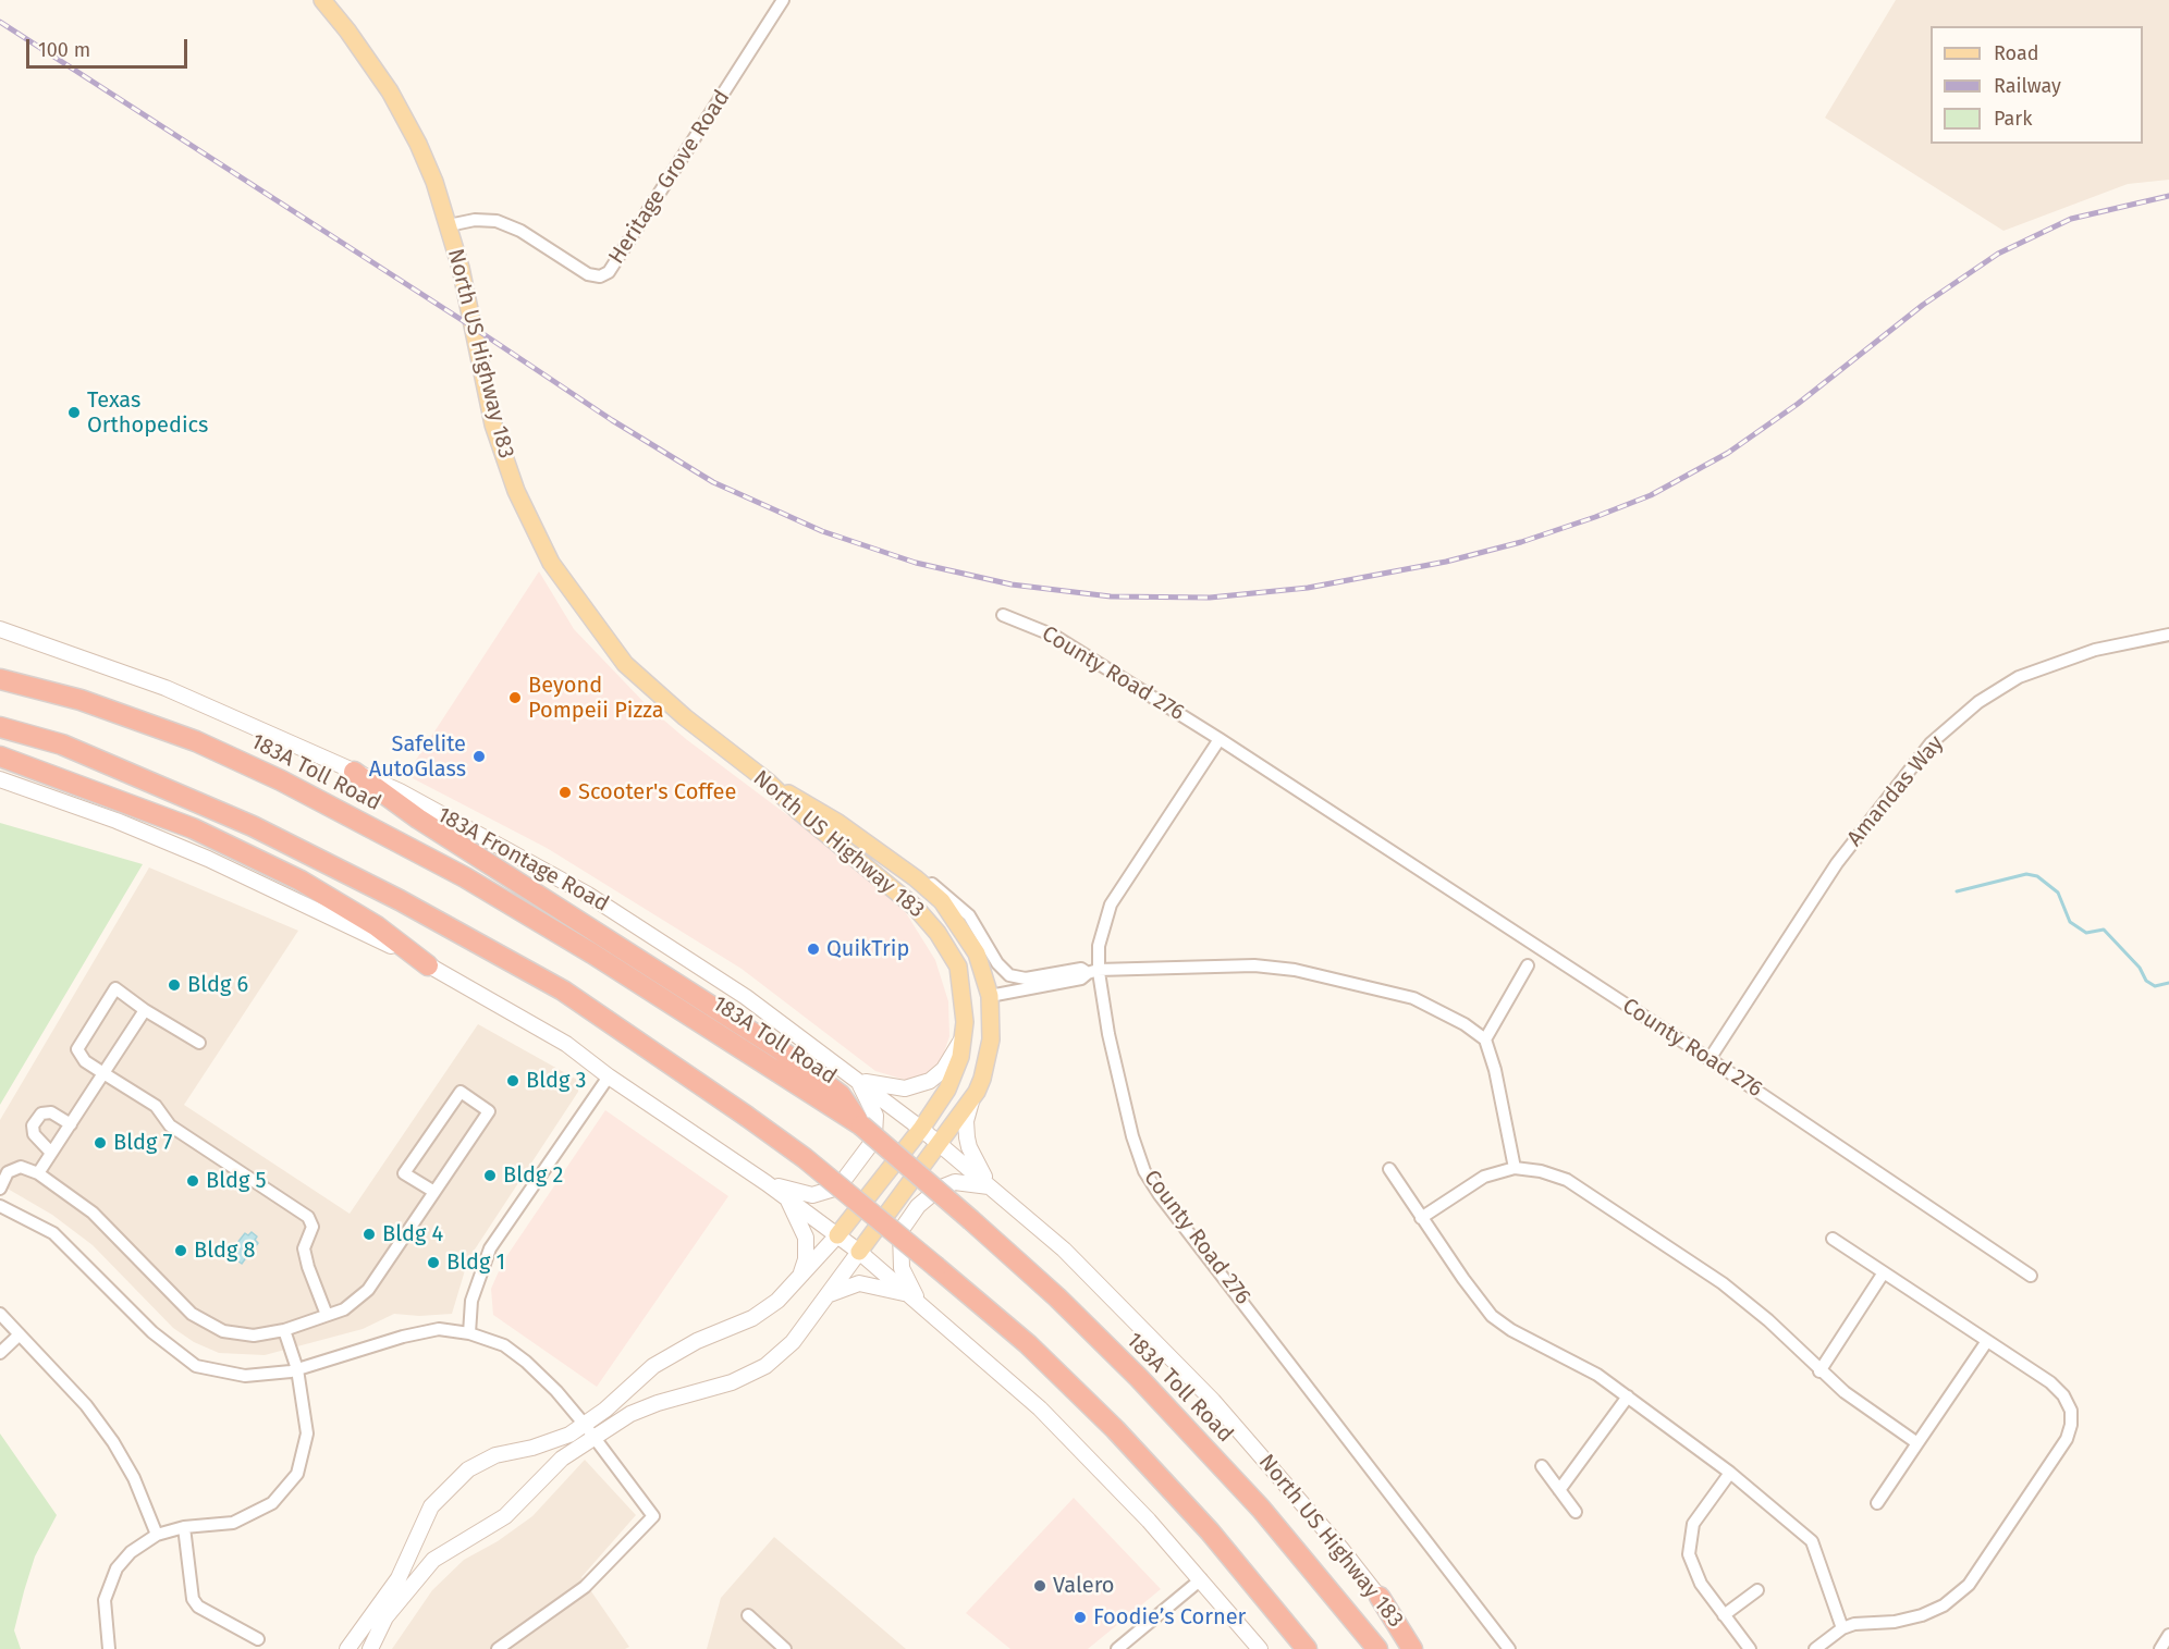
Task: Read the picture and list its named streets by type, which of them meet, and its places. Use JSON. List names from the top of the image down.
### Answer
{
  "streets": {
    "highway": ["183A Toll Road"],
    "main road": ["North US Highway 183", "183A Frontage Road"],
    "street": ["Heritage Grove Road", "County Road 276", "Amandas Way"]
  },
  "crossings": [
    ["Heritage Grove Road", "North US Highway 183"],
    ["North US Highway 183", "183A Frontage Road"],
    ["County Road 276", "Amandas Way"]
  ],
  "places": [
    "Texas Orthopedics",
    "Beyond Pompeii Pizza",
    "Safelite AutoGlass",
    "Scooter's Coffee",
    "QuikTrip",
    "Bldg 6",
    "Bldg 3",
    "Bldg 7",
    "Bldg 2",
    "Bldg 5",
    "Bldg 4",
    "Bldg 8",
    "Bldg 1",
    "Valero",
    "Foodie’s Corner"
  ],
  "legend": ["Road", "Railway", "Park"],
  "scale_bar": "100 m"
}
